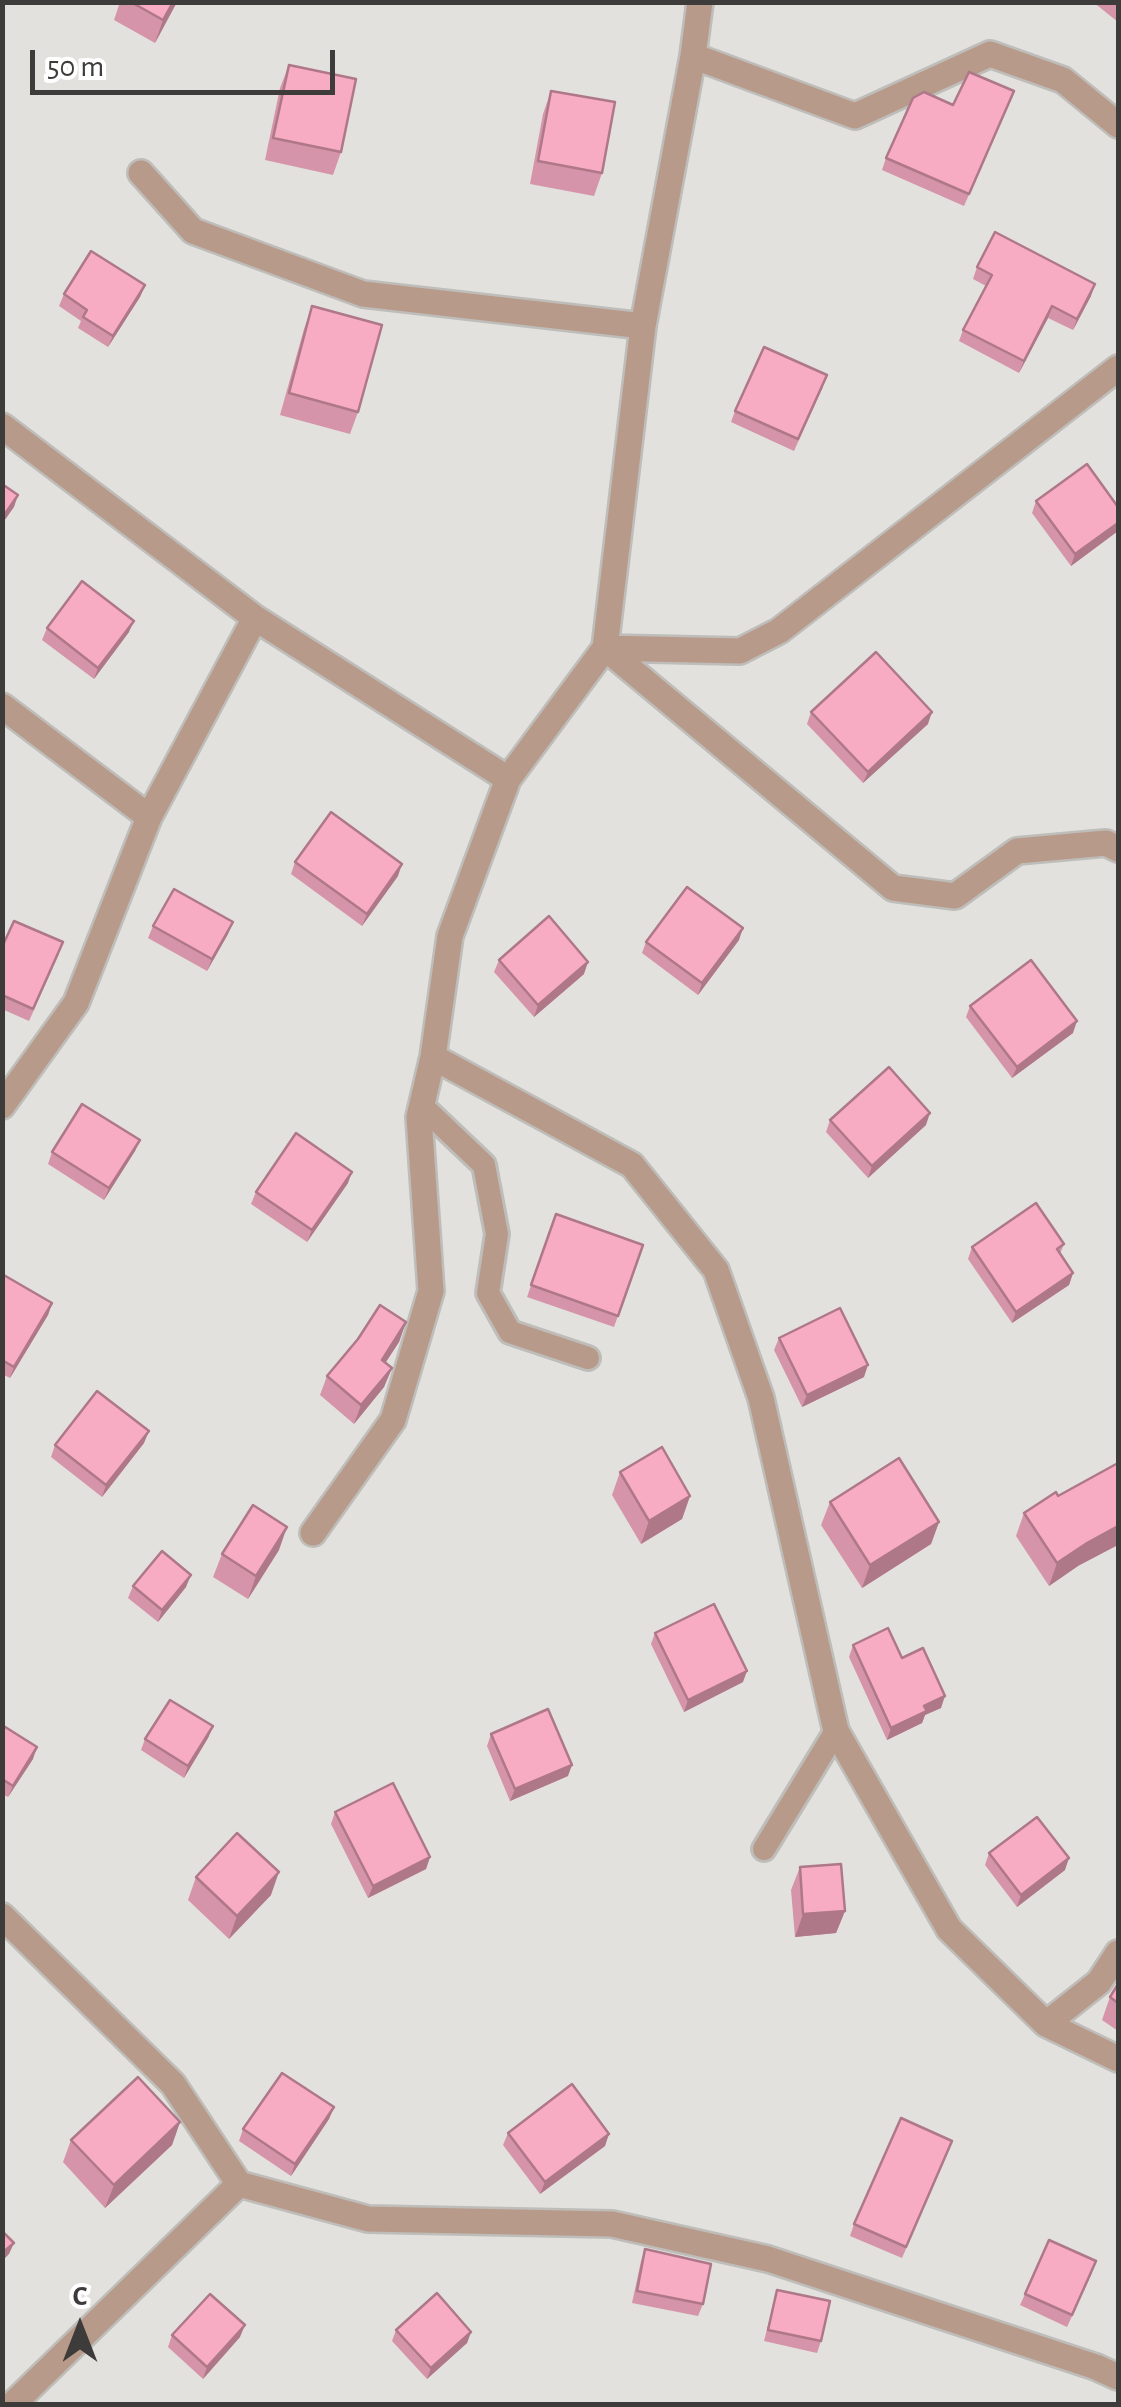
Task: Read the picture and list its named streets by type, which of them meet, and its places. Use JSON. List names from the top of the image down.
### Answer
{
  "scale_bar": "50 m",
  "north": "top"
}
